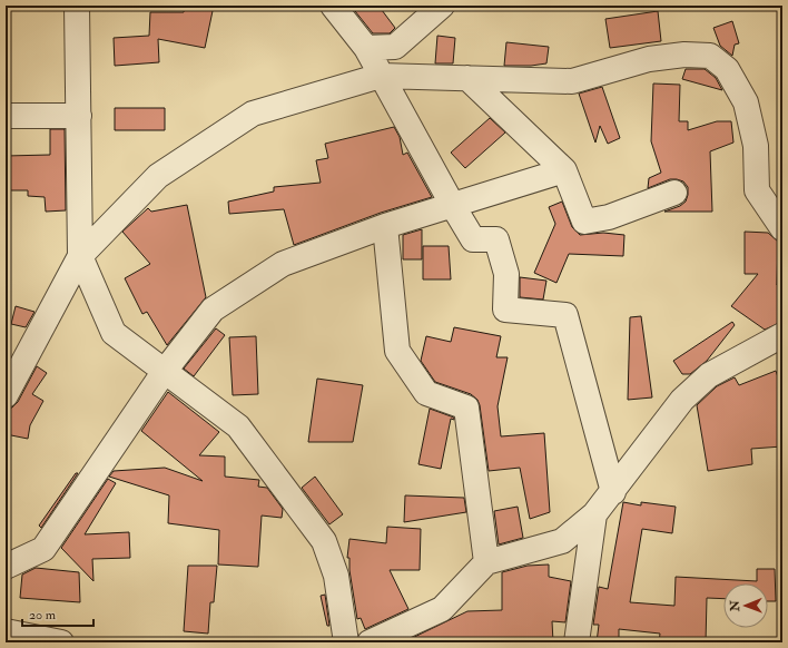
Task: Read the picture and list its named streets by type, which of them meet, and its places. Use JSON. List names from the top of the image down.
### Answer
{
  "scale_bar": "20 m",
  "north": "left"
}
